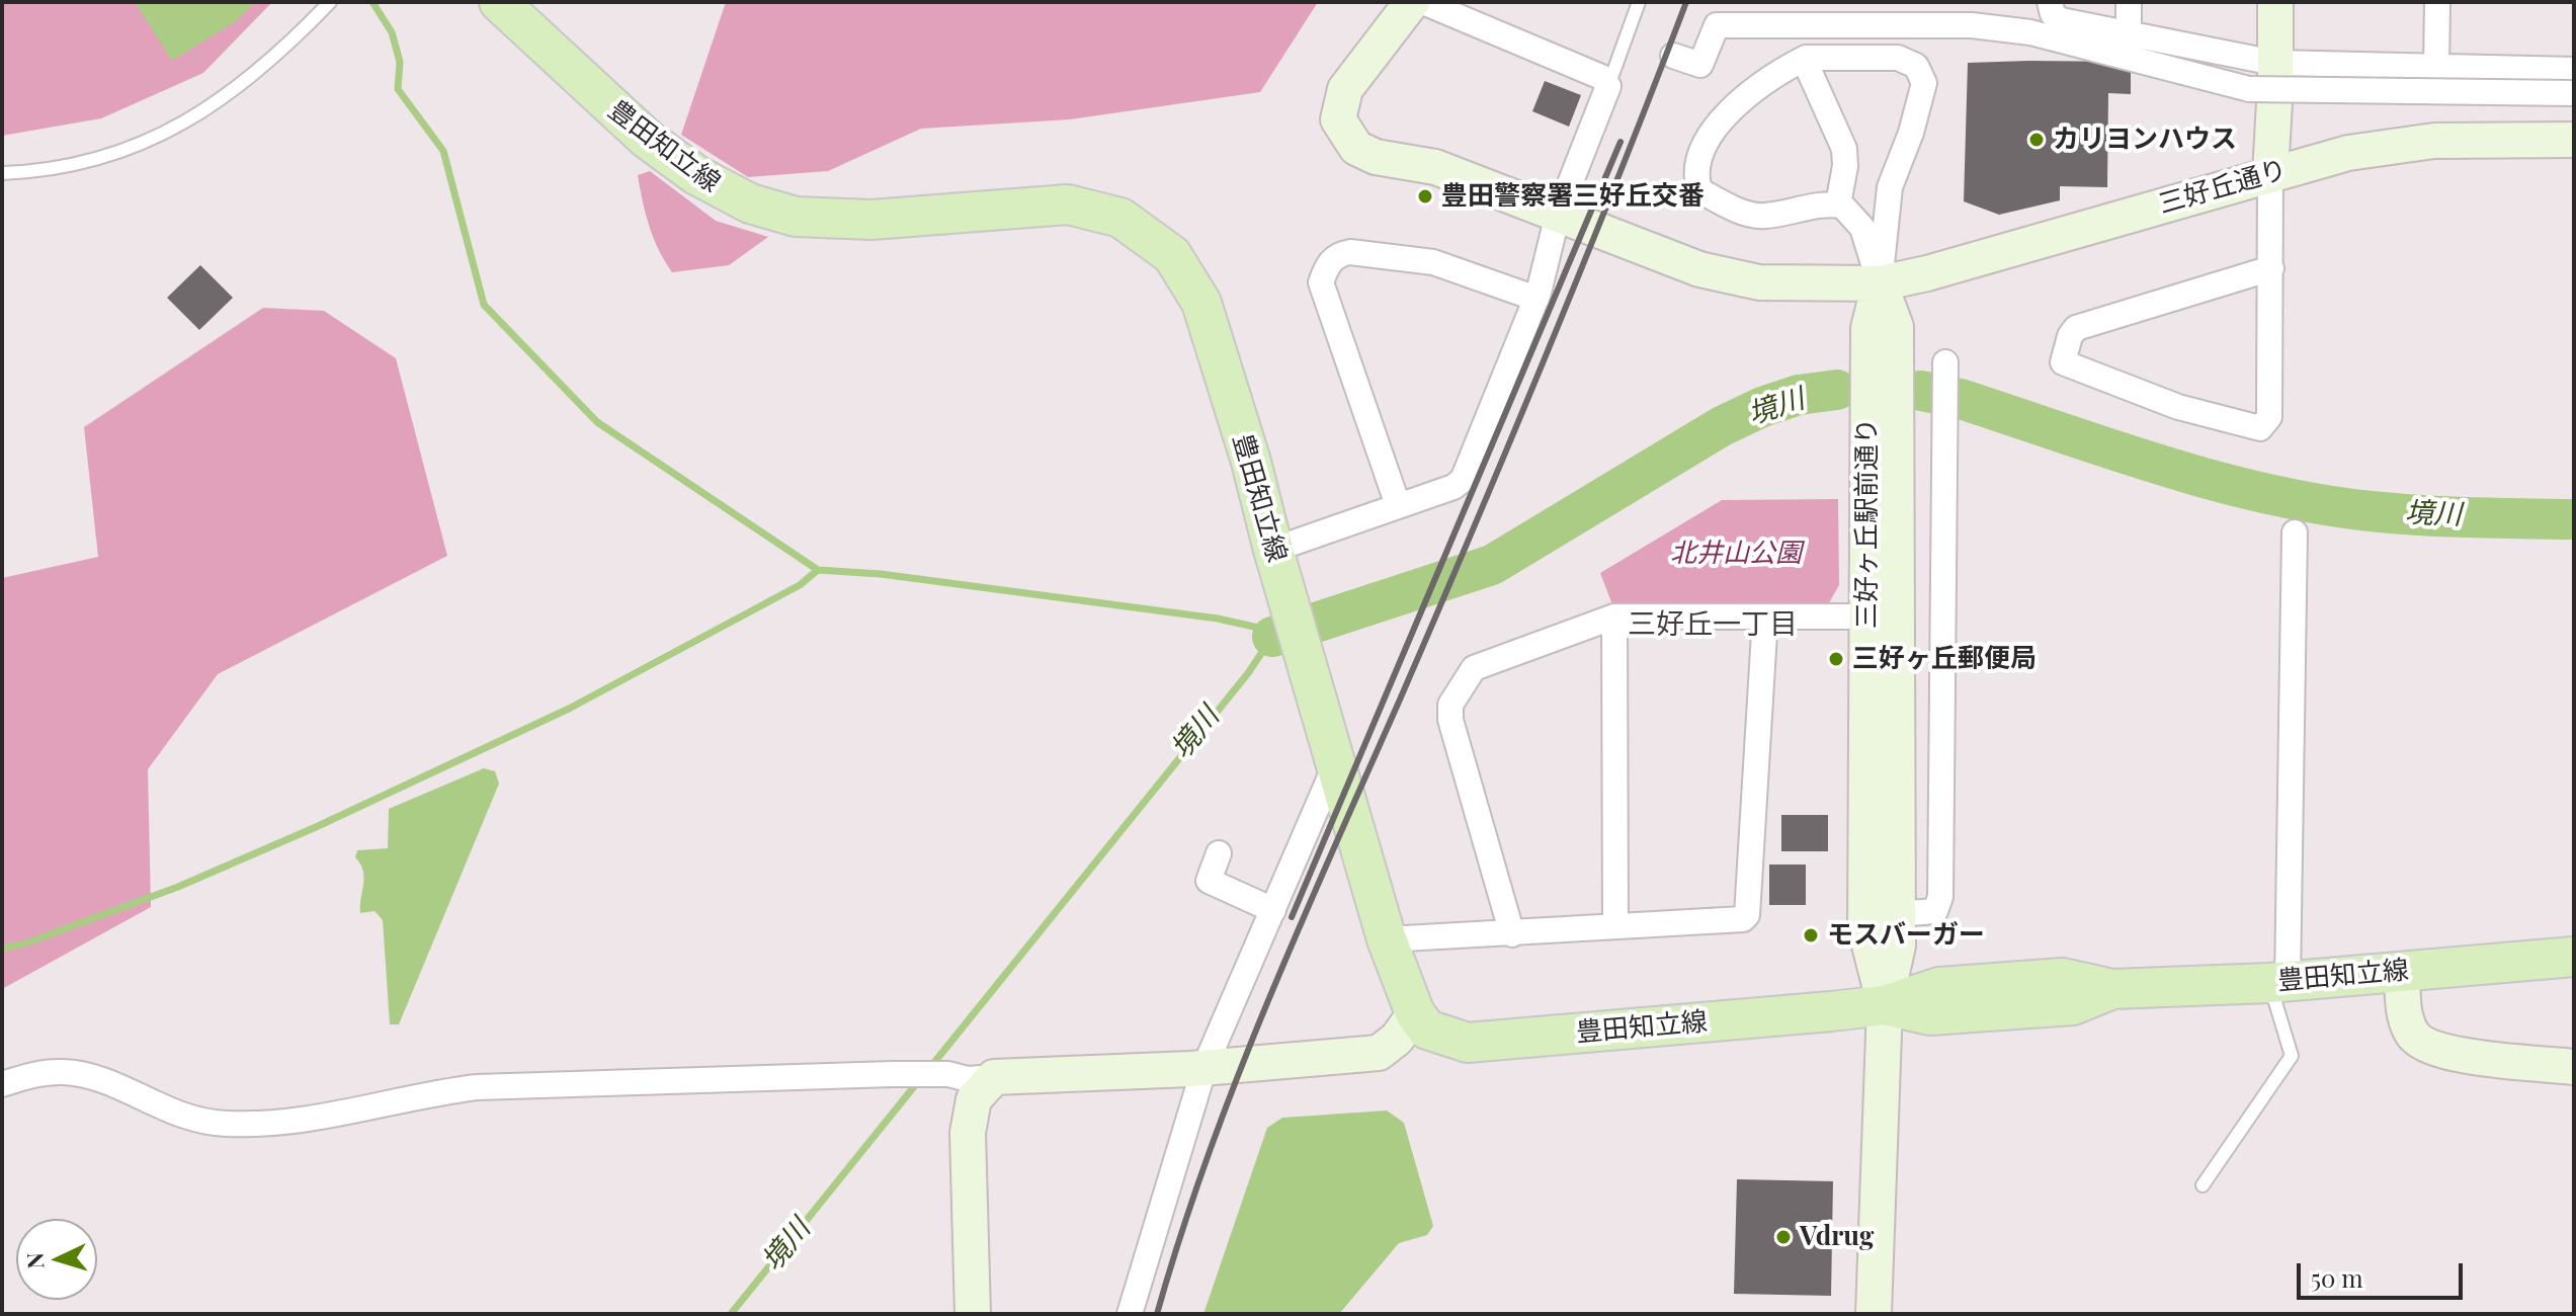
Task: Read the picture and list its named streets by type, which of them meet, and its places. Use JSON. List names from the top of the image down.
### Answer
{
  "streets": {
    "main road": ["豊田知立線"],
    "street": ["三好丘通り", "三好ヶ丘駅前通り"]
  },
  "crossings": [
    ["豊田知立線", "三好ヶ丘駅前通り"],
    ["三好丘通り", "三好ヶ丘駅前通り"]
  ],
  "districts": ["三好丘一丁目"],
  "water": ["境川"],
  "parks": ["北井山公園"],
  "places": [
    "カリヨンハウス",
    "豊田警察署三好丘交番",
    "三好ヶ丘郵便局",
    "モスバーガー",
    "Vdrug"
  ],
  "scale_bar": "50 m",
  "north": "left"
}
